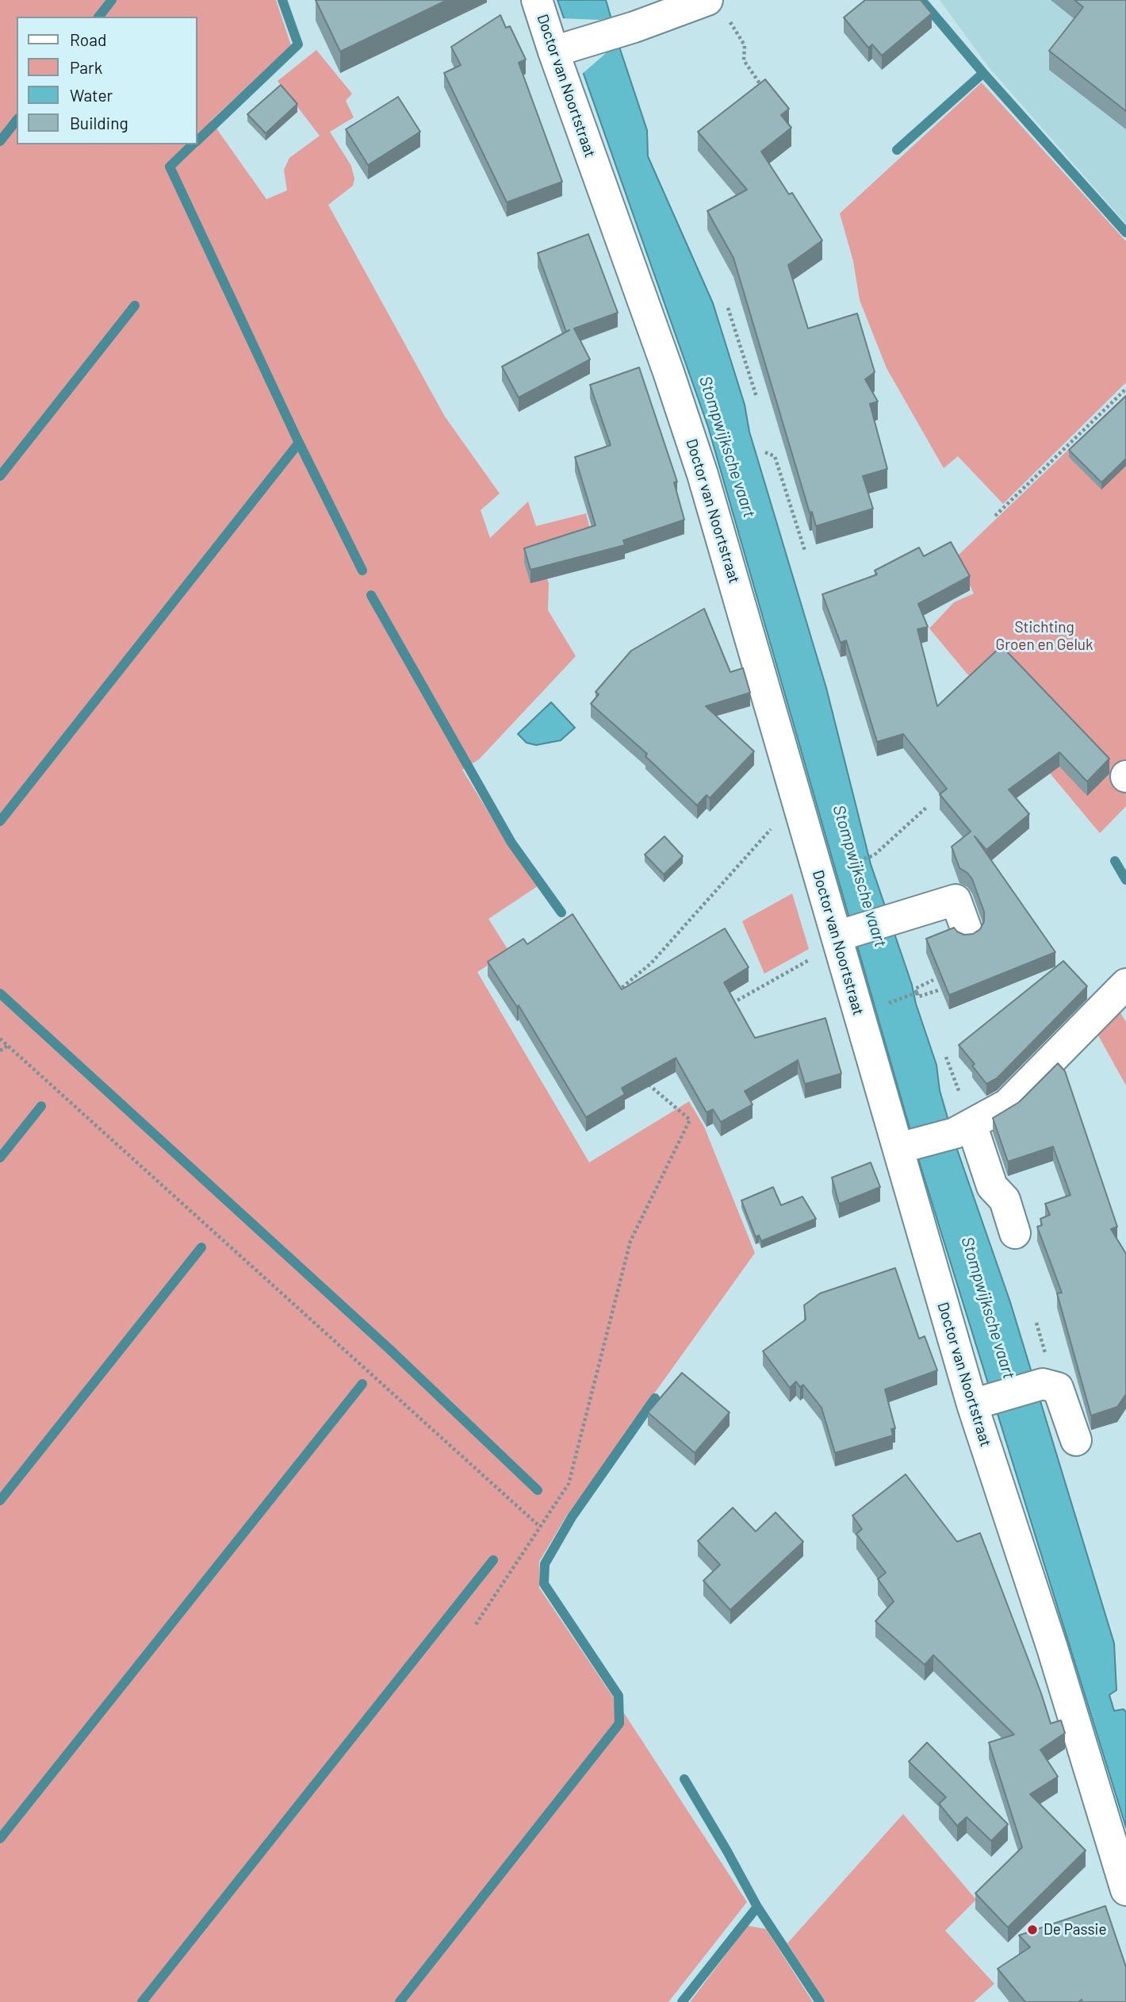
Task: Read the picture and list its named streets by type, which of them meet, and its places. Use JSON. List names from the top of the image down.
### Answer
{
  "streets": {
    "street": ["Doctor van Noortstraat"]
  },
  "water": ["Stompwijksche vaart"],
  "parks": ["Stichting Groen en Geluk"],
  "places": ["De Passie"],
  "legend": [
    "Road",
    "Park",
    "Water",
    "Building"
  ]
}
